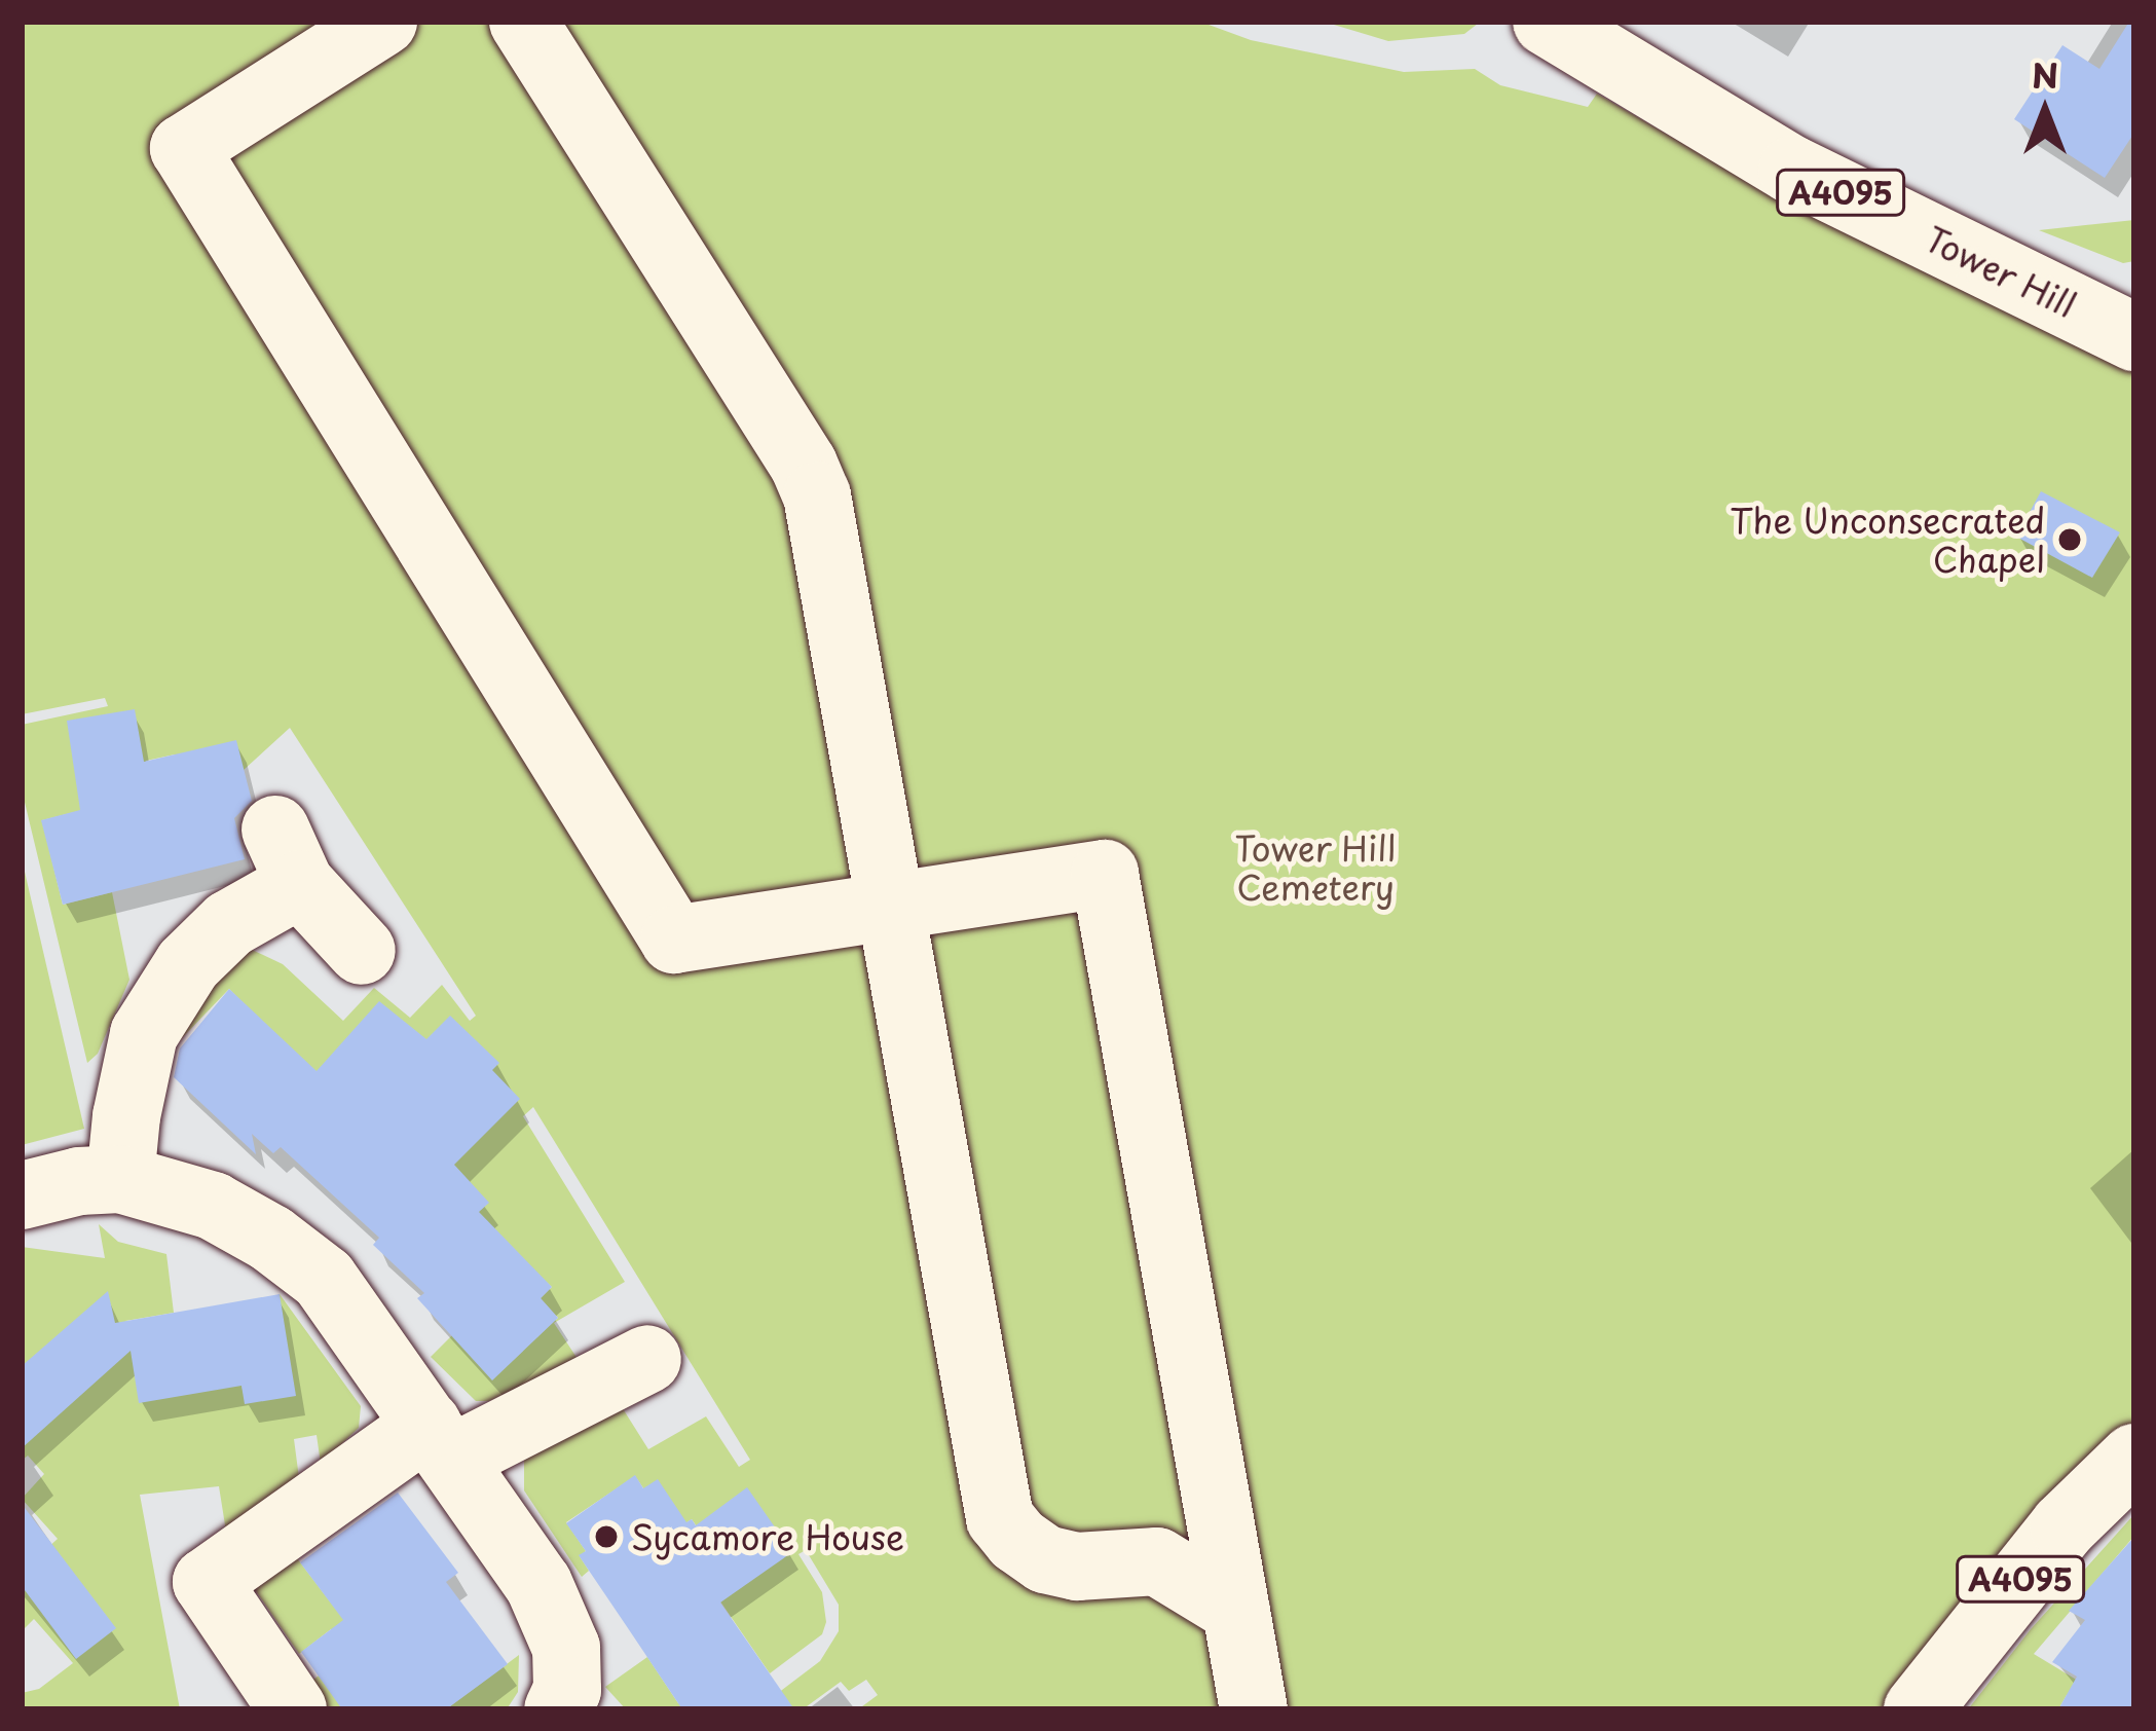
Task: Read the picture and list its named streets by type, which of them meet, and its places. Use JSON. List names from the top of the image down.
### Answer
{
  "streets": {
    "street": ["A4095", "Tower Hill"]
  },
  "parks": ["Tower Hill Cemetery"],
  "places": ["The Unconsecrated Chapel", "Sycamore House"],
  "north": "top"
}
